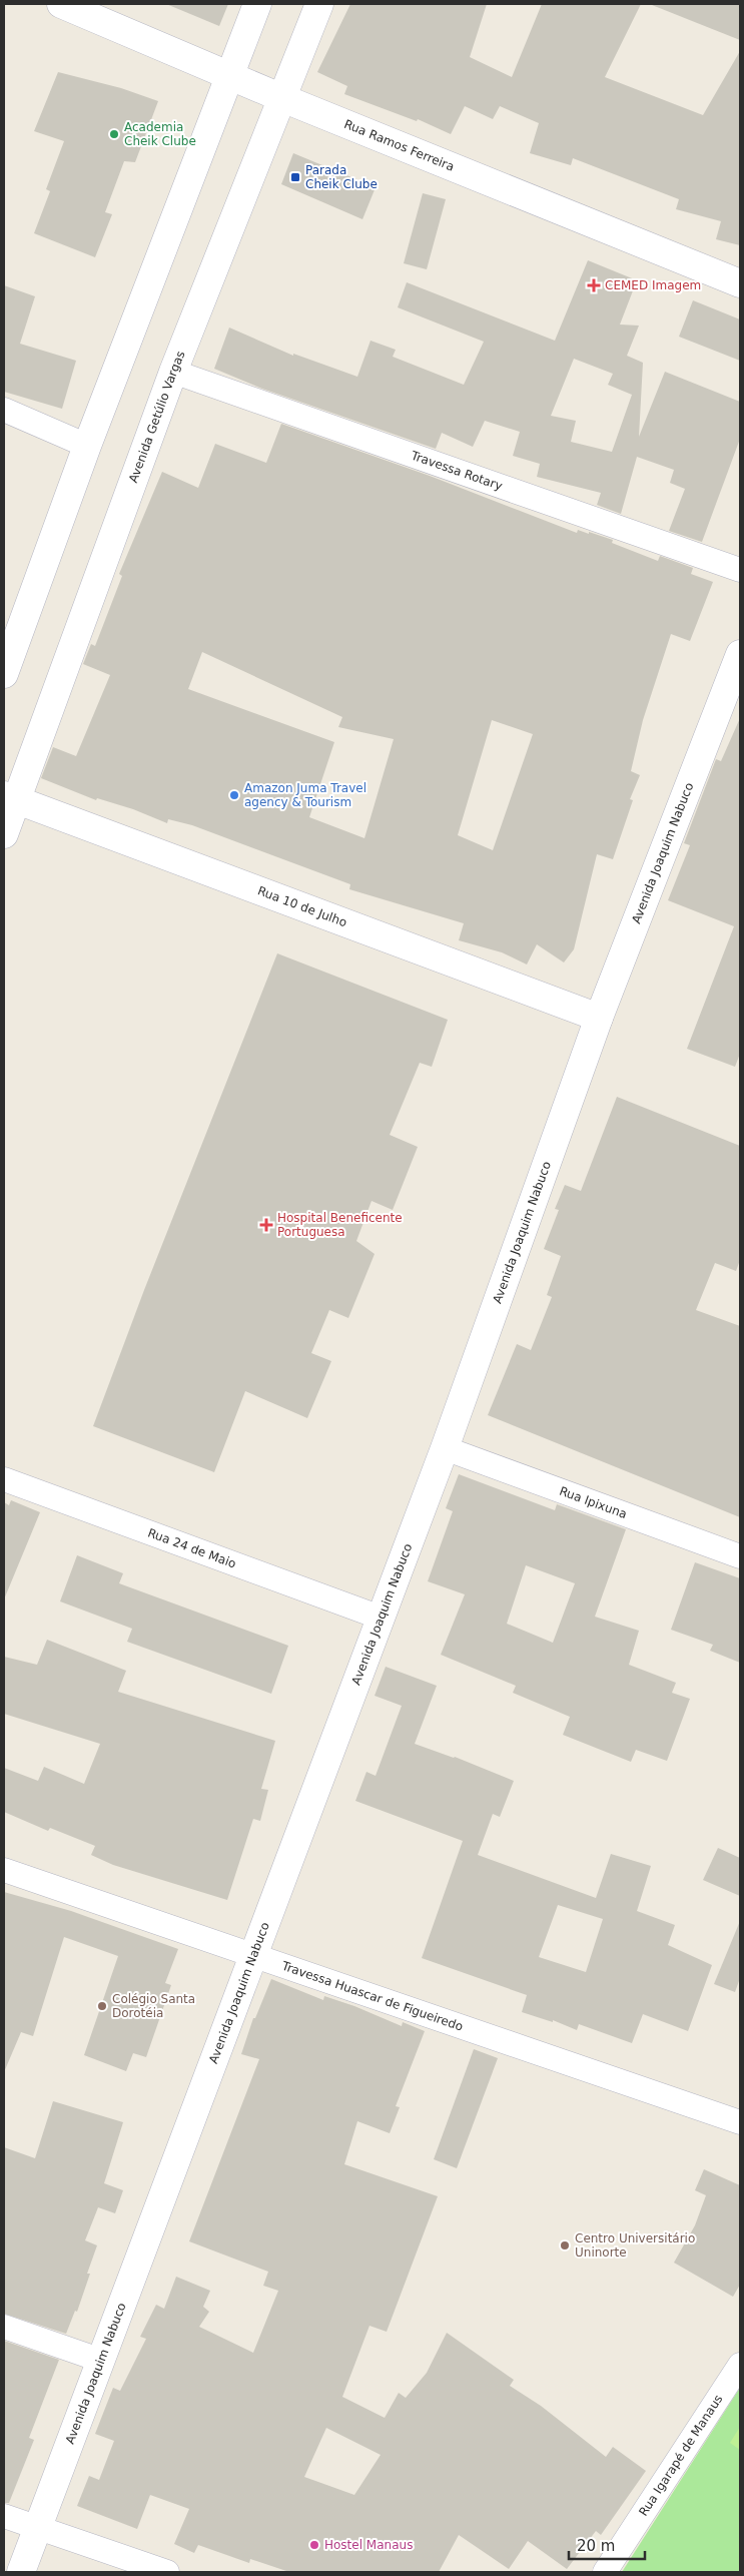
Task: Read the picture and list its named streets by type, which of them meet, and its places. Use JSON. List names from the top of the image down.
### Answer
{
  "streets": {
    "main road": [
      "Rua Ramos Ferreira",
      "Avenida Getúlio Vargas",
      "Avenida Joaquim Nabuco",
      "Rua 10 de Julho"
    ],
    "street": [
      "Travessa Rotary",
      "Rua Ipixuna",
      "Rua 24 de Maio",
      "Travessa Huascar de Figueiredo",
      "Rua Igarapé de Manaus"
    ]
  },
  "crossings": [
    ["Rua Ramos Ferreira", "Avenida Getúlio Vargas"],
    ["Avenida Getúlio Vargas", "Travessa Rotary"],
    ["Avenida Getúlio Vargas", "Rua 10 de Julho"],
    ["Avenida Joaquim Nabuco", "Rua 10 de Julho"],
    ["Avenida Joaquim Nabuco", "Rua Ipixuna"],
    ["Avenida Joaquim Nabuco", "Rua 24 de Maio"],
    ["Avenida Joaquim Nabuco", "Travessa Huascar de Figueiredo"]
  ],
  "places": {
    "other": [
      "Academia Cheik Clube",
      "Amazon Juma Travel agency & Tourism",
      "Colégio Santa Dorotéia",
      "Centro Universitário Uninorte",
      "Hostel Manaus"
    ],
    "transit": ["Parada Cheik Clube"],
    "health": ["CEMED Imagem", "Hospital Beneficente Portuguesa"]
  },
  "scale_bar": "20 m"
}
